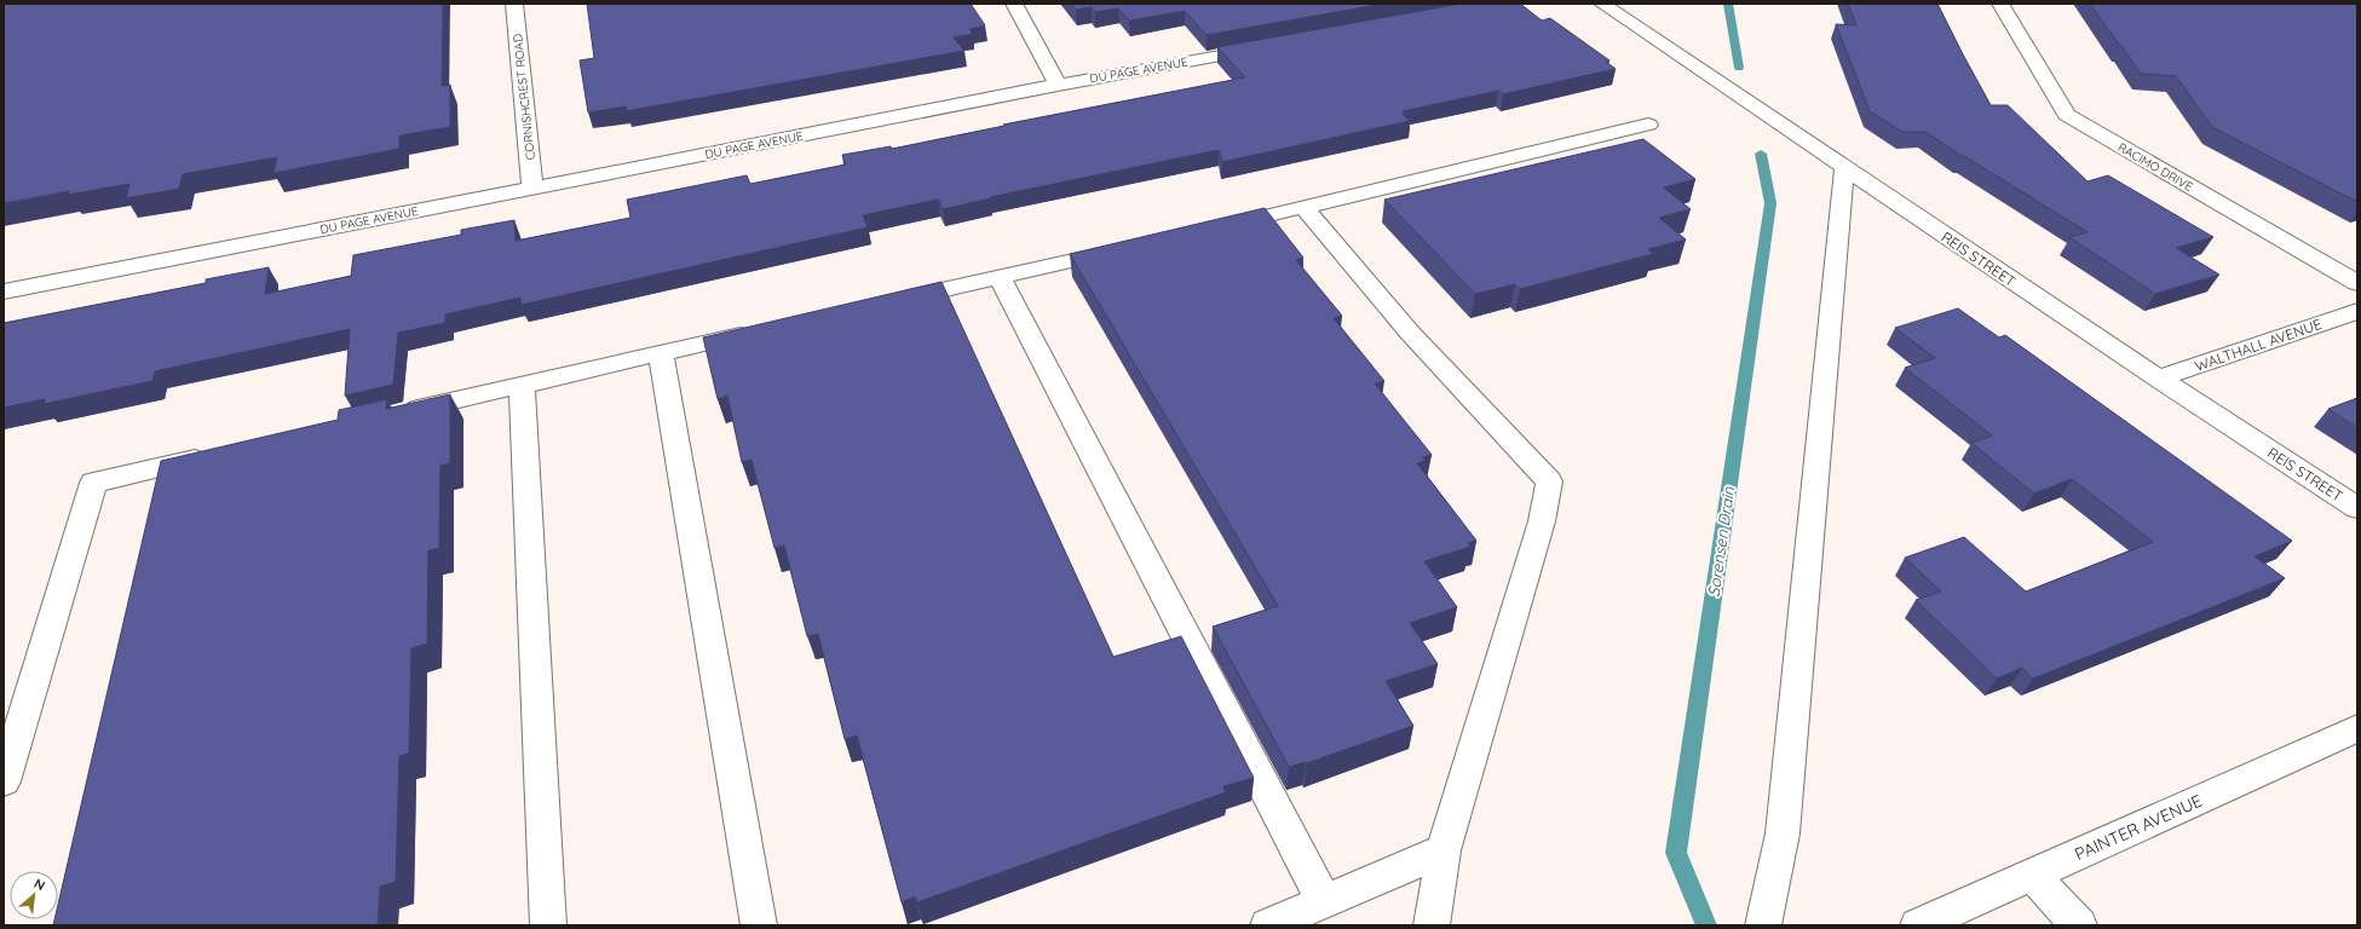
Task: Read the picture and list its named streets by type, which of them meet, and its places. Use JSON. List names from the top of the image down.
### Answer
{
  "streets": {
    "street": [
      "DU PAGE AVENUE",
      "CORNISHCREST ROAD",
      "RACIMO DRIVE",
      "REIS STREET",
      "WALTHALL AVENUE",
      "PAINTER AVENUE"
    ]
  },
  "crossings": [
    ["DU PAGE AVENUE", "CORNISHCREST ROAD"],
    ["REIS STREET", "WALTHALL AVENUE"]
  ],
  "water": ["Sorensen Drain"],
  "north": "top right"
}
